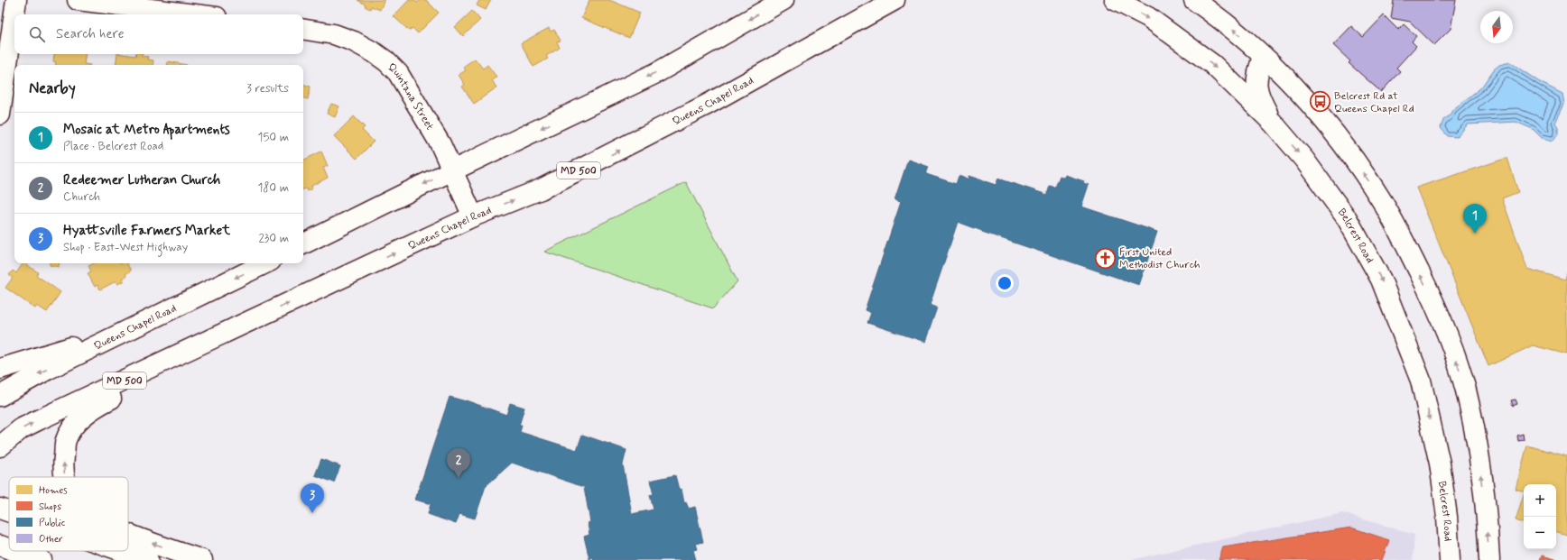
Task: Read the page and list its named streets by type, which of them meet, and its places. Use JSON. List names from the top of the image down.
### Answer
{
  "streets": {
    "main road": [
      "Quintana Street",
      "Queens Chapel Road",
      "MD 500",
      "Belcrest Road"
    ]
  },
  "crossings": [
    ["Quintana Street", "Queens Chapel Road"]
  ],
  "places": {
    "bus stop": ["Belcrest Rd at Queens Chapel Rd"],
    "church": ["First United Methodist Church"]
  },
  "legend": [
    "Homes",
    "Shops",
    "Public",
    "Other"
  ],
  "north": "bottom",
  "page": {
    "search": "Search here",
    "heading": ["Nearby", "3 results"],
    "list": [
      {
        "mark": "1",
        "name": "Mosaic at Metro Apartments",
        "note": "Place · Belcrest Road",
        "value": "150 m"
      },
      {
        "mark": "2",
        "name": "Redeemer Lutheran Church",
        "note": "Church",
        "value": "180 m"
      },
      {
        "mark": "3",
        "name": "Hyattsville Farmers Market",
        "note": "Shop · East-West Highway",
        "value": "230 m"
      }
    ],
    "pins": ["1", "2", "3"],
    "map_buttons": ["+", "−"]
  }
}
